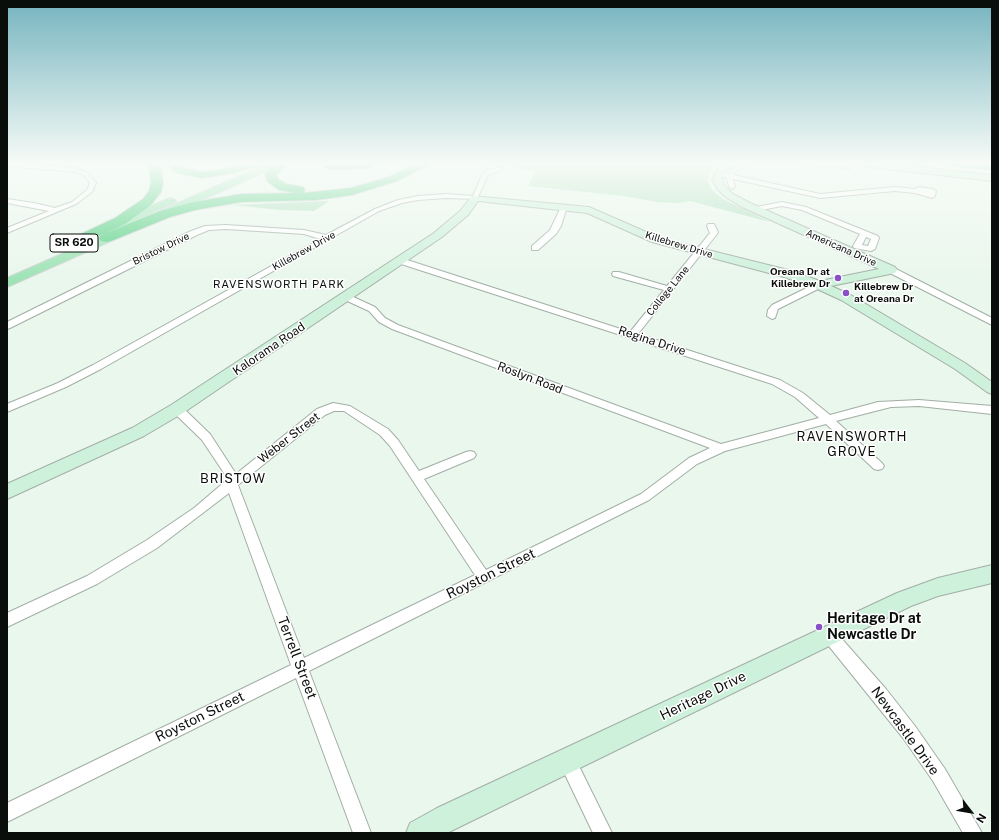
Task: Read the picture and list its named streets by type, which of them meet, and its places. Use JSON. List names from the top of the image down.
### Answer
{
  "streets": {
    "main road": ["SR 620"],
    "street": [
      "Killebrew Drive",
      "Americana Drive",
      "Bristow Drive",
      "College Lane",
      "Regina Drive",
      "Kalorama Road",
      "Roslyn Road",
      "Weber Street",
      "Royston Street",
      "Terrell Street",
      "Heritage Drive",
      "Newcastle Drive"
    ]
  },
  "crossings": [
    ["Killebrew Drive", "Bristow Drive"],
    ["Killebrew Drive", "College Lane"],
    ["College Lane", "Regina Drive"],
    ["Regina Drive", "Kalorama Road"],
    ["Regina Drive", "Royston Street"],
    ["Kalorama Road", "Roslyn Road"],
    ["Kalorama Road", "Terrell Street"],
    ["Roslyn Road", "Royston Street"],
    ["Weber Street", "Royston Street"],
    ["Weber Street", "Terrell Street"],
    ["Royston Street", "Terrell Street"],
    ["Heritage Drive", "Newcastle Drive"]
  ],
  "districts": ["RAVENSWORTH PARK", "RAVENSWORTH GROVE", "BRISTOW"],
  "places": ["Oreana Dr at Killebrew Dr", "Killebrew Dr at Oreana Dr", "Heritage Dr at Newcastle Dr"],
  "north": "bottom right"
}
